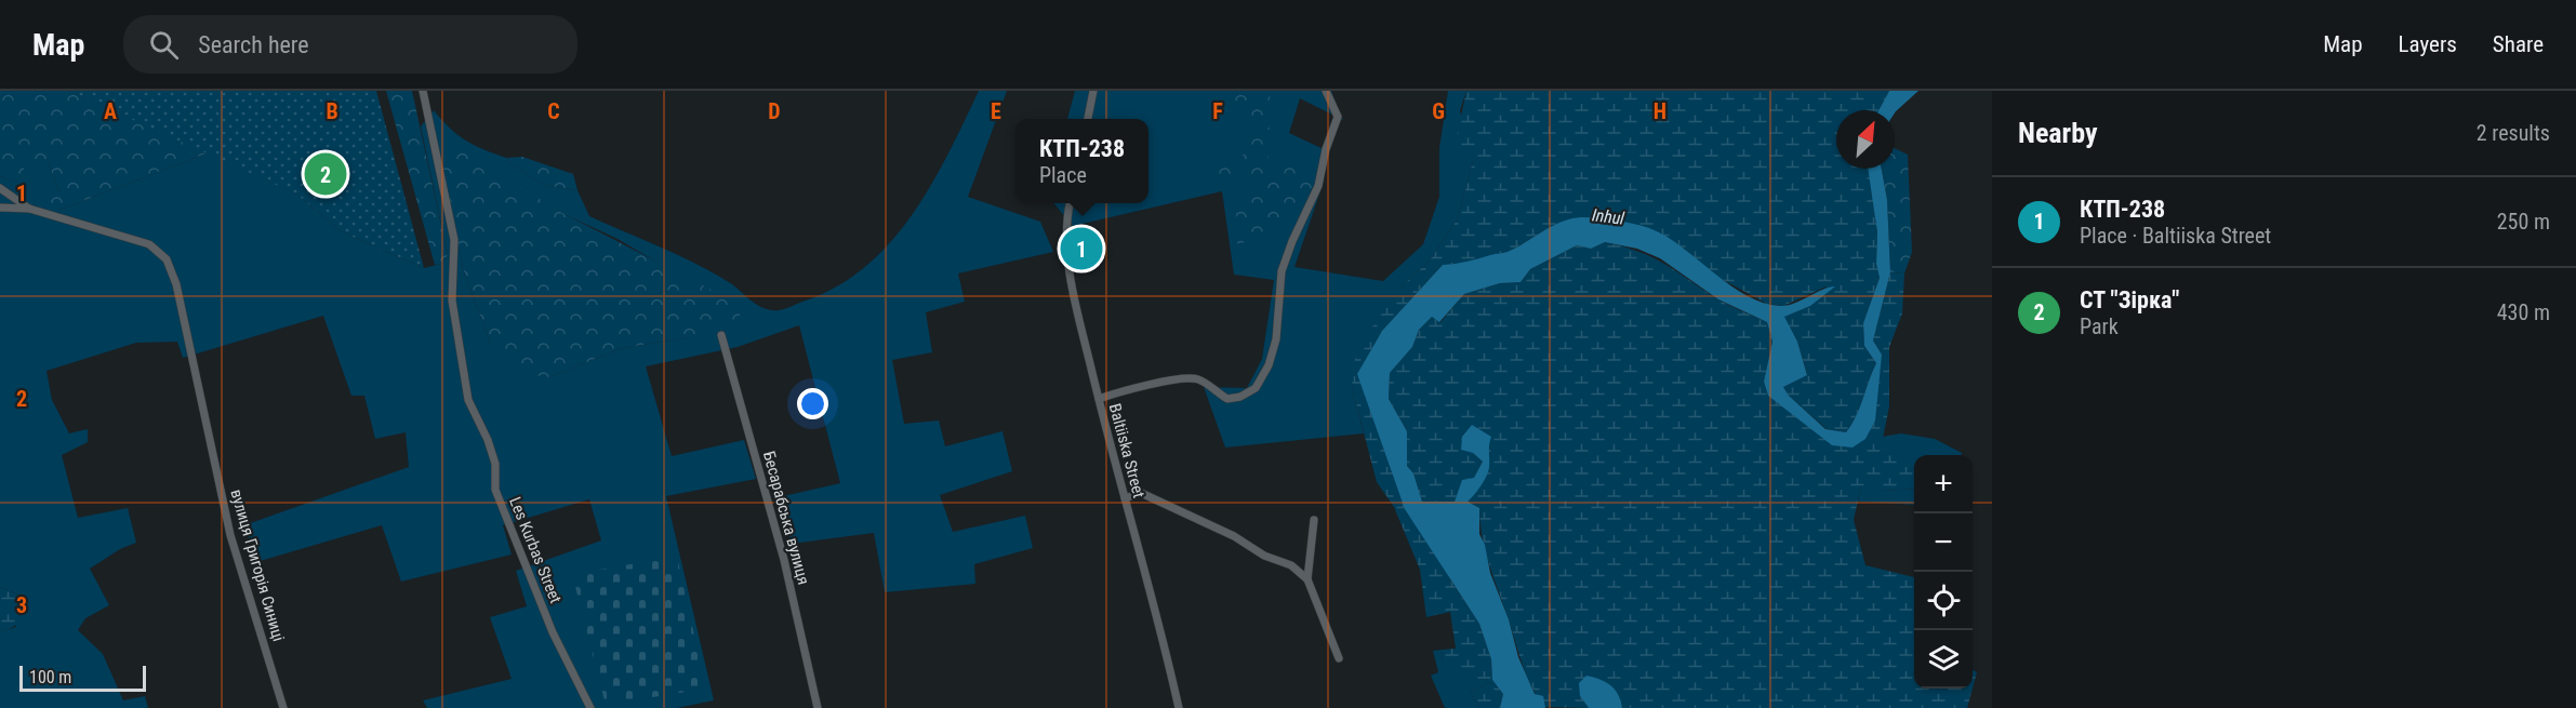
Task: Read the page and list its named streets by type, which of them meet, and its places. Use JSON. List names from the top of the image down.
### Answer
{
  "streets": {
    "street": [
      "Baltiiska Street",
      "Бесарабська вулиця",
      "Les Kurbas Street",
      "вулиця Григорія Синиці"
    ]
  },
  "water": ["Inhul"],
  "scale_bar": "100 m",
  "north": "top right",
  "page": {
    "header": "Map",
    "search": "Search here",
    "nav": ["Map", "Layers", "Share"],
    "heading": ["Nearby", "2 results"],
    "popup": ["КТП-238", "Place"],
    "pins": ["2", "1"],
    "list": [
      {
        "mark": "1",
        "name": "КТП-238",
        "note": "Place · Baltiiska Street",
        "value": "250 m"
      },
      {
        "mark": "2",
        "name": "СТ \"Зірка\"",
        "note": "Park",
        "value": "430 m"
      }
    ],
    "map_buttons": ["+", "−"],
    "scale": "100 m"
  },
  "grid": {
    "columns": [
      "A",
      "B",
      "C",
      "D",
      "E",
      "F",
      "G",
      "H"
    ],
    "rows": ["1", "2", "3"]
  }
}
